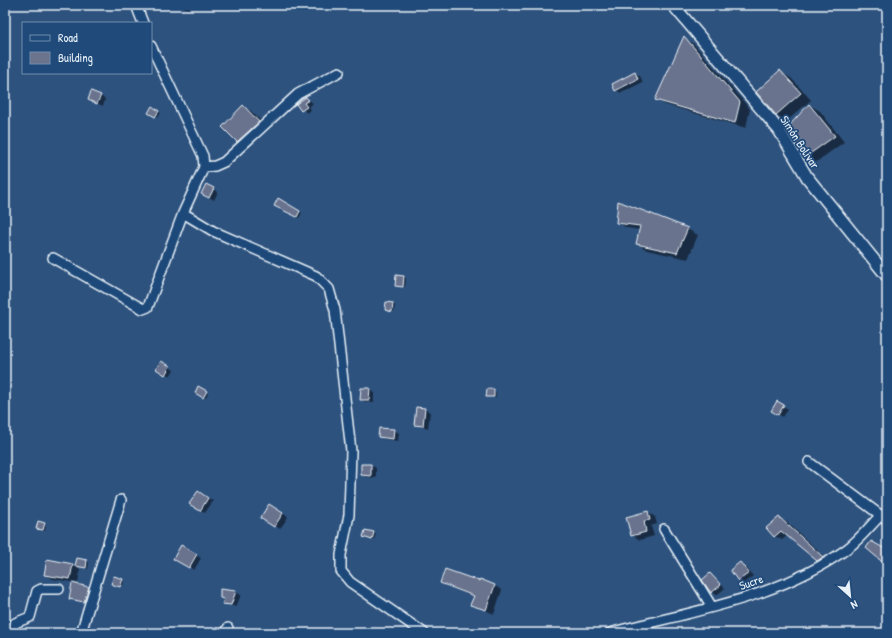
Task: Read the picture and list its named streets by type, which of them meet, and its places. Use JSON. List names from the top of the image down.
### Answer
{
  "streets": {
    "street": ["Simón Bolívar", "Sucre"]
  },
  "legend": ["Road", "Building"],
  "north": "bottom right"
}
